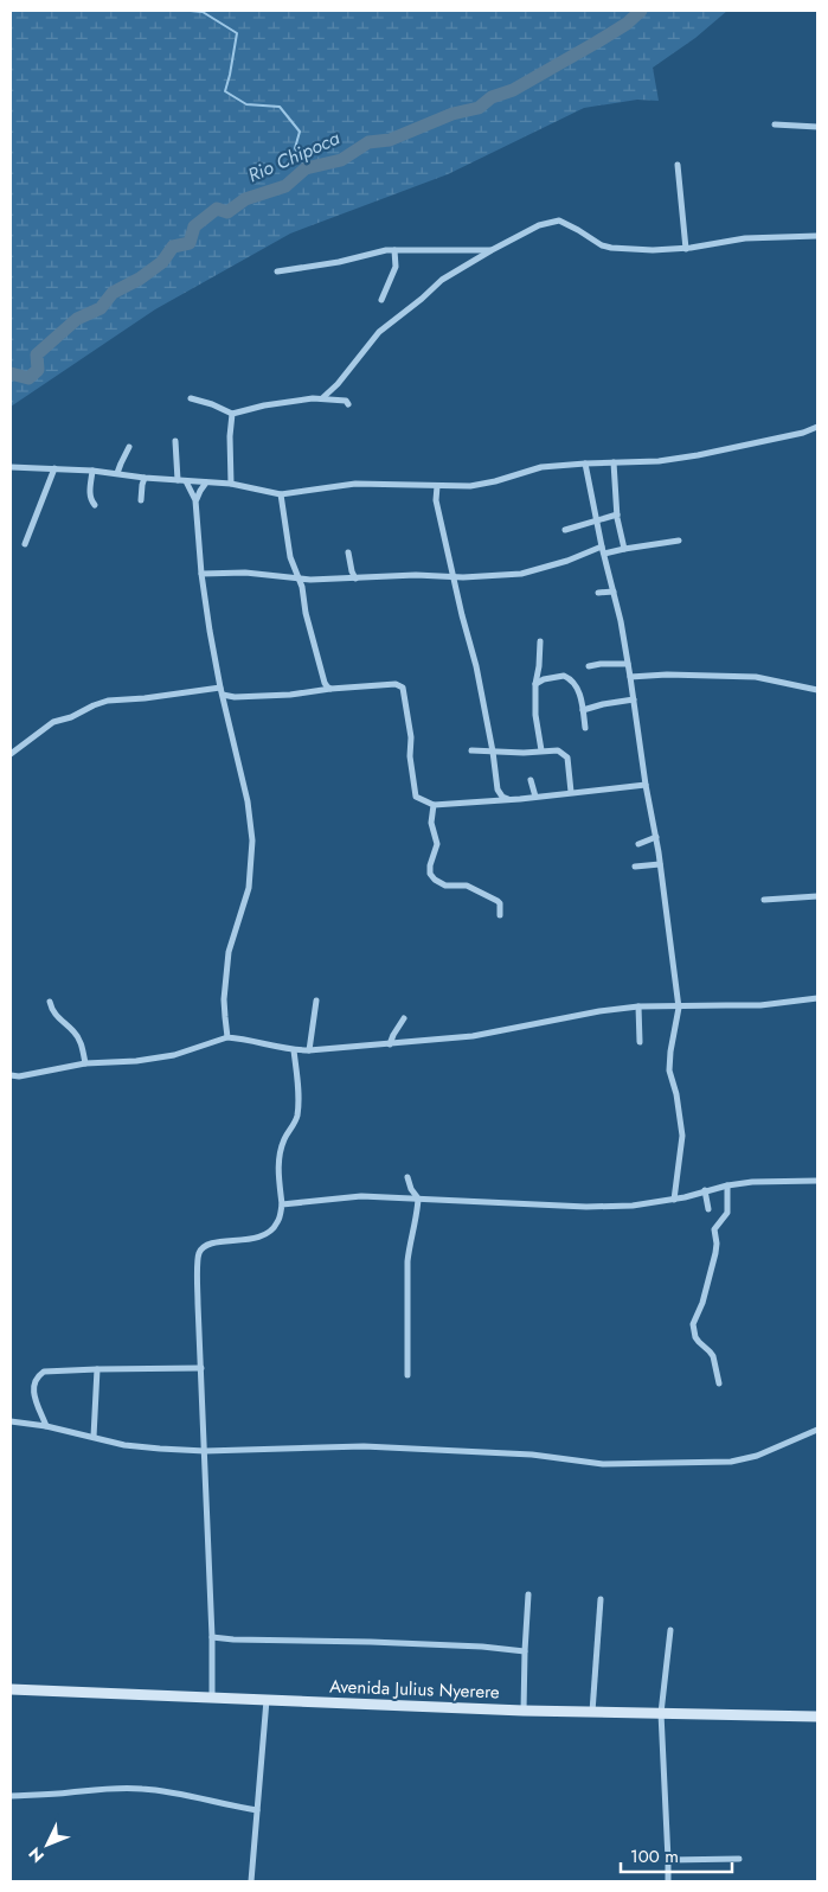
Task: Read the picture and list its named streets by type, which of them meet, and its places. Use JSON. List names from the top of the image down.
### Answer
{
  "streets": {
    "street": ["Avenida Julius Nyerere"]
  },
  "water": ["Rio Chipoca"],
  "scale_bar": "100 m",
  "north": "bottom left"
}
